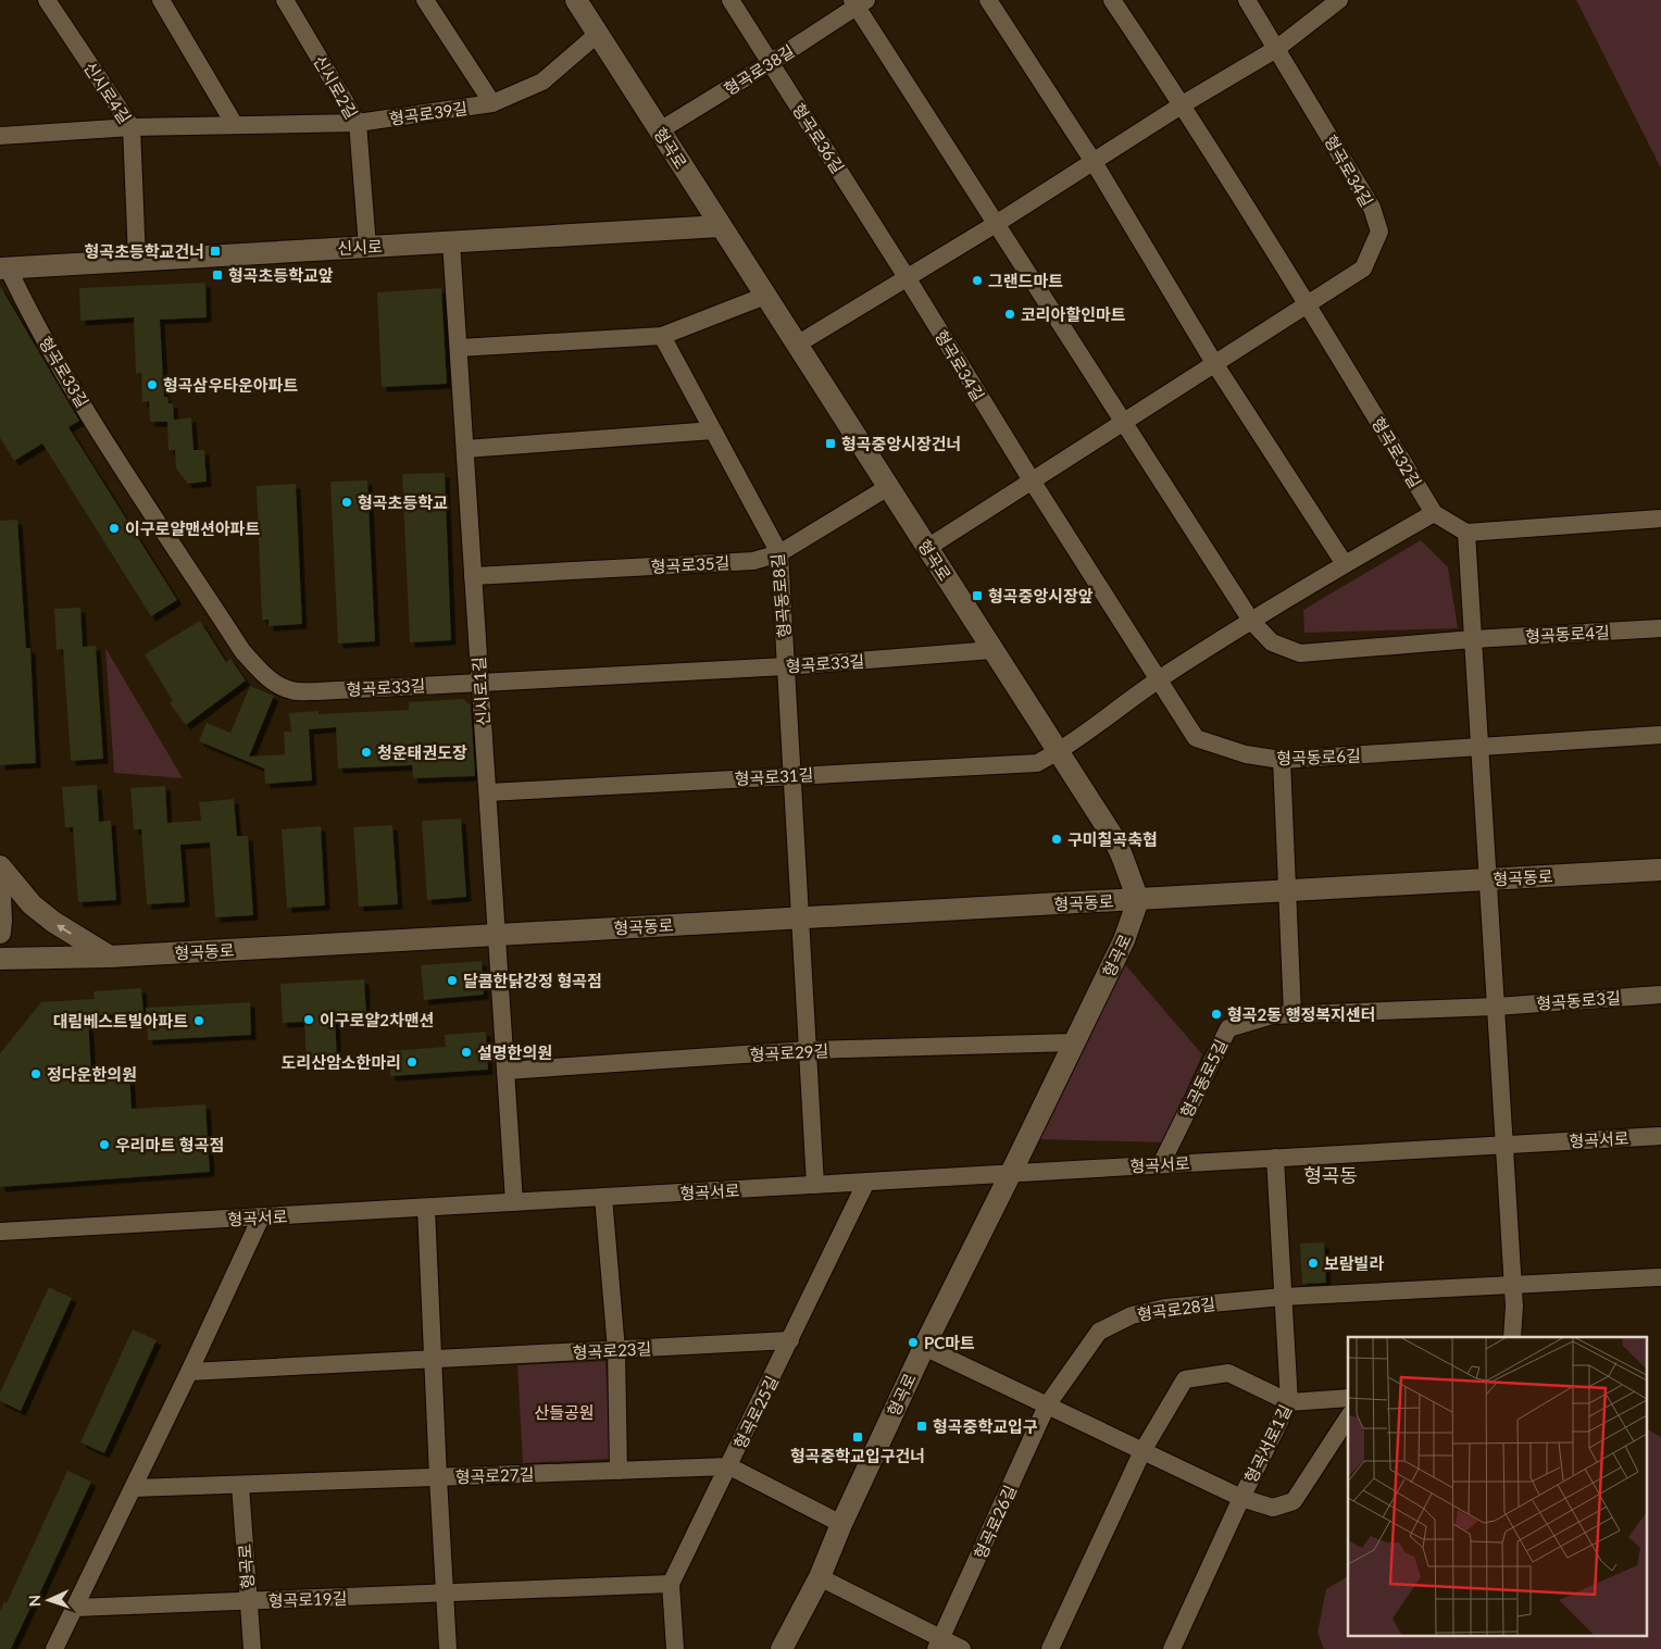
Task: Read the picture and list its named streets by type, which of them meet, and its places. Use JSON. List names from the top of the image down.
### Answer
{
  "streets": {
    "street": [
      "형곡로38길",
      "신시로2길",
      "신시로4길",
      "형곡로39길",
      "형곡로36길",
      "형곡로",
      "형곡로34길",
      "신시로",
      "형곡로33길",
      "형곡로32길",
      "형곡로35길",
      "형곡동로8길",
      "형곡동로4길",
      "신시로1길",
      "형곡동로6길",
      "형곡로31길",
      "형곡동로",
      "형곡동로3길",
      "형곡로29길",
      "형곡동로5길",
      "형곡서로",
      "형곡로28길",
      "형곡로23길",
      "형곡로25길",
      "형곡서로1길",
      "형곡로27길",
      "형곡로26길",
      "형곡로19길"
    ]
  },
  "crossings": [
    ["형곡로38길", "형곡로36길"],
    ["형곡로38길", "형곡로"],
    ["신시로2길", "형곡로39길"],
    ["신시로2길", "신시로"],
    ["신시로4길", "형곡로39길"],
    ["신시로4길", "신시로"],
    ["형곡로39길", "형곡로"],
    ["형곡로36길", "형곡로34길"],
    ["형곡로", "형곡로34길"],
    ["형곡로", "신시로"],
    ["형곡로", "형곡로33길"],
    ["형곡로", "형곡로35길"],
    ["형곡로", "형곡로31길"],
    ["형곡로", "형곡동로"],
    ["형곡로", "형곡로29길"],
    ["형곡로", "형곡서로"],
    ["형곡로", "형곡로27길"],
    ["형곡로", "형곡로19길"],
    ["형곡로34길", "형곡로32길"],
    ["신시로", "형곡로33길"],
    ["신시로", "신시로1길"],
    ["형곡로33길", "형곡동로8길"],
    ["형곡로33길", "신시로1길"],
    ["형곡로35길", "형곡동로8길"],
    ["형곡로35길", "신시로1길"],
    ["형곡동로8길", "형곡로31길"],
    ["형곡동로8길", "형곡동로"],
    ["신시로1길", "형곡로31길"],
    ["신시로1길", "형곡동로"],
    ["형곡동로3길", "형곡동로5길"],
    ["형곡동로5길", "형곡서로"],
    ["형곡서로", "형곡로25길"],
    ["형곡서로", "형곡서로1길"],
    ["형곡로28길", "형곡서로1길"],
    ["형곡로28길", "형곡로26길"],
    ["형곡로23길", "형곡로25길"],
    ["형곡로25길", "형곡로27길"]
  ],
  "districts": ["형곡동"],
  "parks": ["산들공원"],
  "places": {
    "transit": [
      "형곡초등학교건너",
      "형곡초등학교앞",
      "형곡중앙시장건너",
      "형곡중앙시장앞",
      "형곡중학교입구",
      "형곡중학교입구건너"
    ],
    "other": [
      "그랜드마트",
      "코리아할인마트",
      "형곡삼우타운아파트",
      "형곡초등학교",
      "이구로얄맨션아파트",
      "청운태권도장",
      "구미칠곡축협",
      "달콤한닭강정 형곡점",
      "형곡2동 행정복지센터",
      "이구로얄2차맨션",
      "대림베스트빌아파트",
      "설명한의원",
      "도리산암소한마리",
      "정다운한의원",
      "우리마트 형곡점",
      "보람빌라",
      "PC마트"
    ]
  },
  "north": "left"
}
